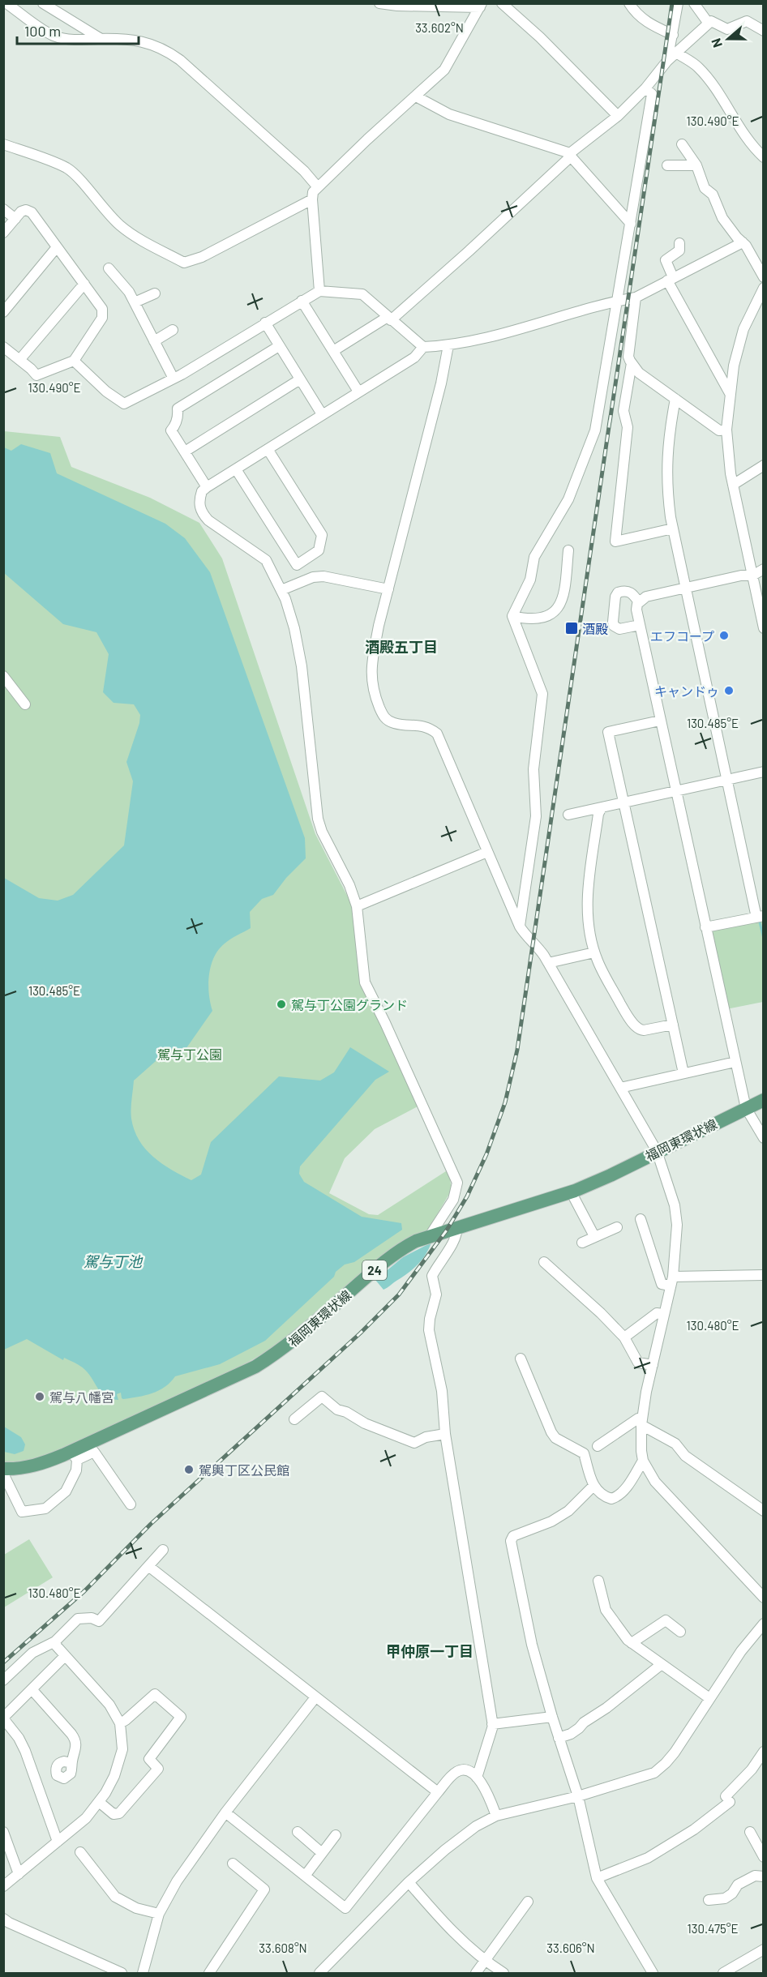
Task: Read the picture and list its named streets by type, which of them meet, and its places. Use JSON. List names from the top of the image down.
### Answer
{
  "streets": {
    "main road": ["福岡東環状線", "24"]
  },
  "districts": ["酒殿五丁目", "甲仲原一丁目"],
  "water": ["駕与丁池"],
  "parks": ["駕与丁公園"],
  "places": {
    "transit": ["酒殿"],
    "other": [
      "エフコープ",
      "キャンドゥ",
      "駕与丁公園グランド",
      "駕与八幡宮",
      "駕輿丁区公民館"
    ]
  },
  "scale_bar": "100 m",
  "north": "left",
  "coordinates": [
    "33.602°N",
    "130.490°E",
    "130.485°E",
    "130.480°E",
    "130.475°E",
    "33.608°N",
    "33.606°N"
  ]
}
